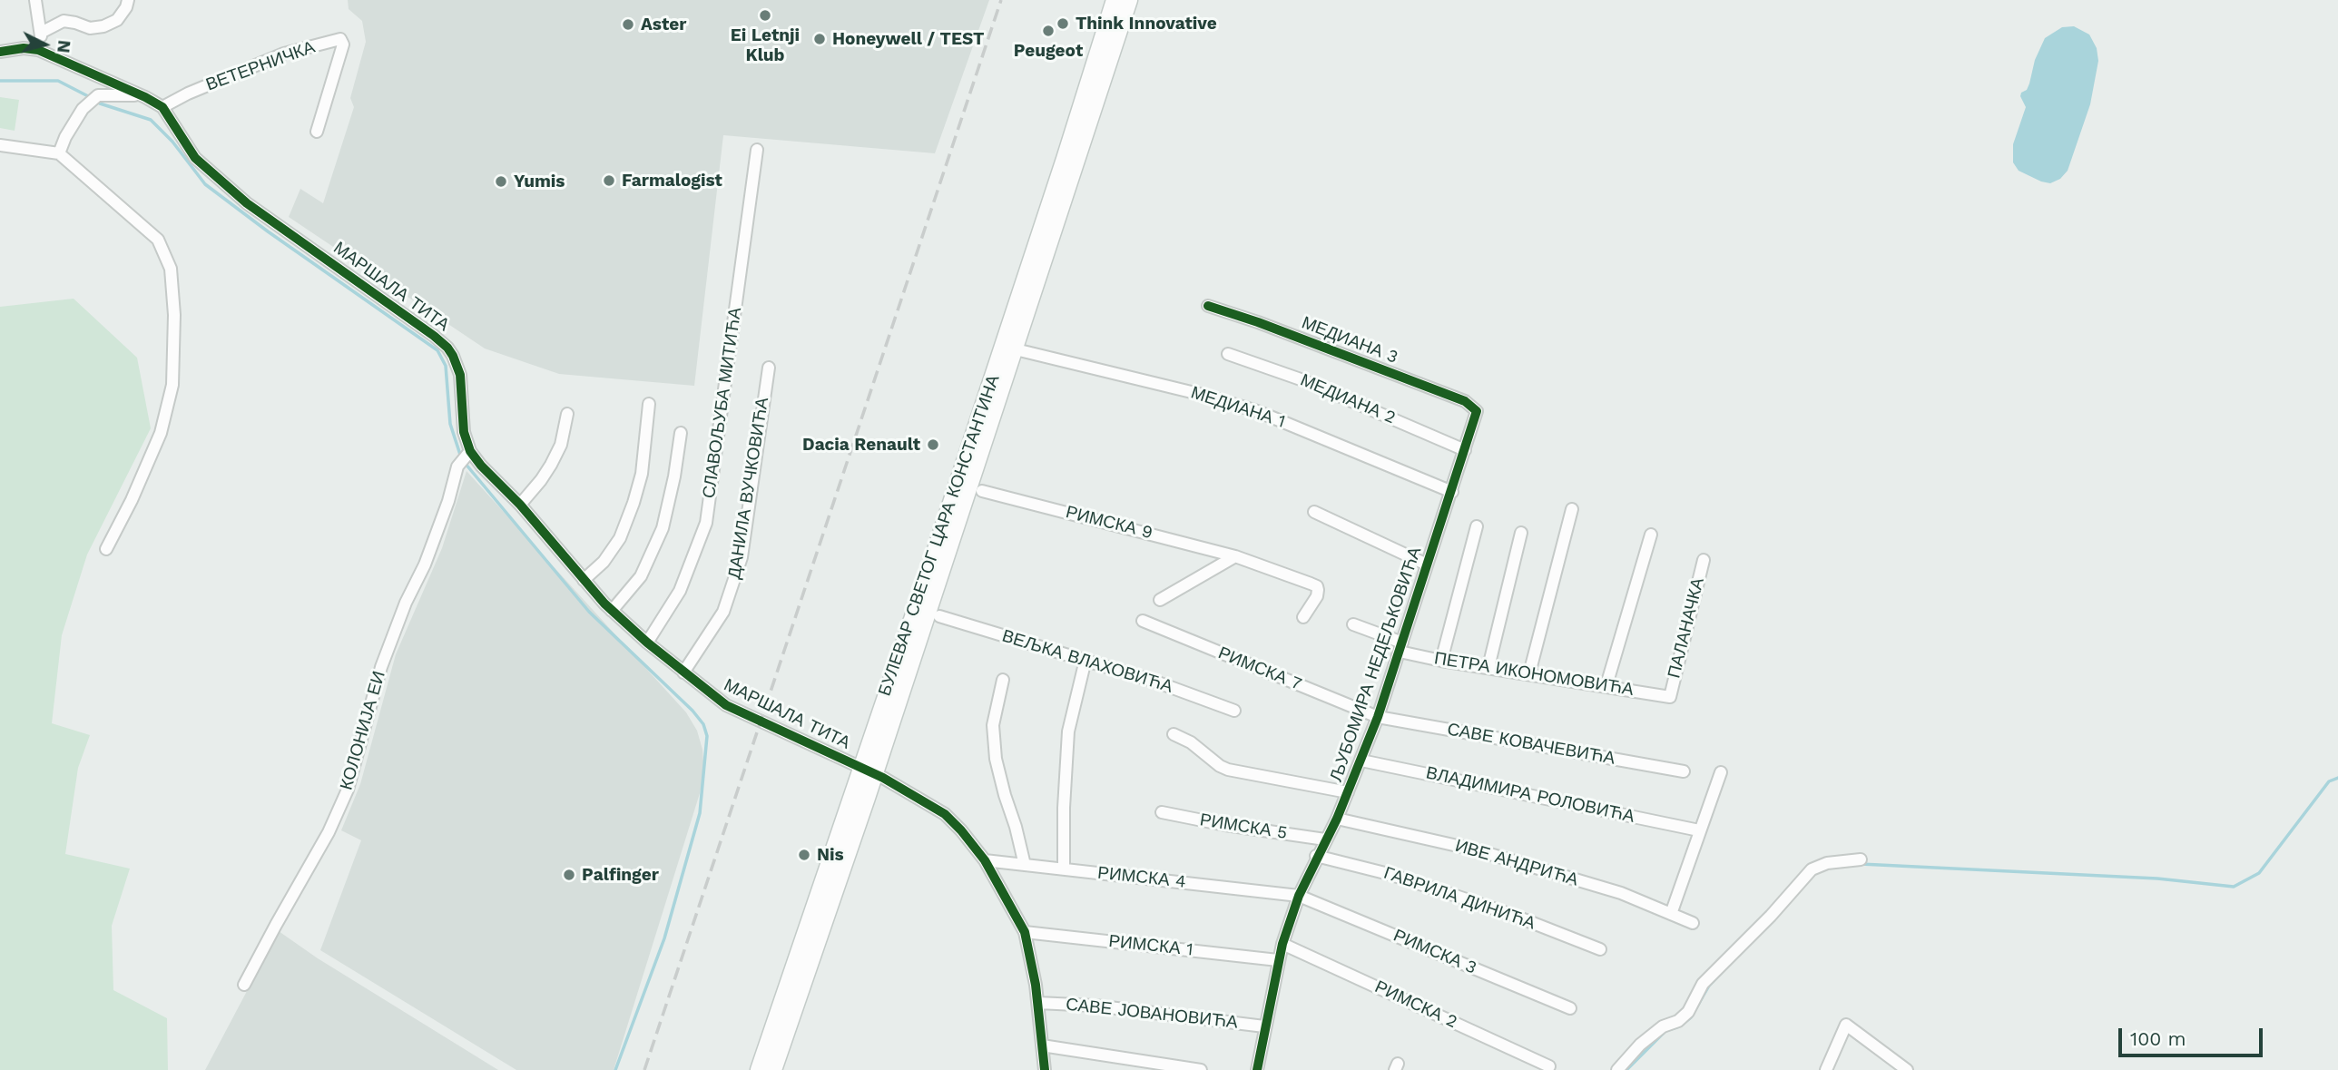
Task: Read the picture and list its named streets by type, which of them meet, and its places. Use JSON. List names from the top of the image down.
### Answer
{
  "streets": {
    "main road": ["БУЛЕВАР СВЕТОГ ЦАРА КОНСТАНТИНА"],
    "street": [
      "ВЕТЕРНИЧКА",
      "МАРШАЛА ТИТА",
      "МЕДИАНА 3",
      "МЕДИАНА 2",
      "СЛАВОЉУБА МИТИЋА",
      "МЕДИАНА 1",
      "ДАНИЛА ВУЧКОВИЋА",
      "РИМСКА 9",
      "ПАЛАНАЧКА",
      "ВЕЉКА ВЛАХОВИЋА",
      "ЉУБОМИРА НЕДЕЉКОВИЋА",
      "РИМСКА 7",
      "ПЕТРА ИКОНОМОВИЋА",
      "КОЛОНИЈА ЕИ",
      "САВЕ КОВАЧЕВИЋА",
      "ВЛАДИМИРА РОЛОВИЋА",
      "РИМСКА 5",
      "ИВЕ АНДРИЋА",
      "РИМСКА 4",
      "ГАВРИЛА ДИНИЋА",
      "РИМСКА 1",
      "РИМСКА 3",
      "РИМСКА 2",
      "САВЕ ЈОВАНОВИЋА"
    ]
  },
  "crossings": [
    ["ВЕТЕРНИЧКА", "МАРШАЛА ТИТА"],
    ["МАРШАЛА ТИТА", "СЛАВОЉУБА МИТИЋА"],
    ["МАРШАЛА ТИТА", "ДАНИЛА ВУЧКОВИЋА"],
    ["МАРШАЛА ТИТА", "БУЛЕВАР СВЕТОГ ЦАРА КОНСТАНТИНА"],
    ["МАРШАЛА ТИТА", "КОЛОНИЈА ЕИ"],
    ["МАРШАЛА ТИТА", "РИМСКА 4"],
    ["МАРШАЛА ТИТА", "РИМСКА 1"],
    ["МАРШАЛА ТИТА", "САВЕ ЈОВАНОВИЋА"],
    ["МЕДИАНА 3", "ЉУБОМИРА НЕДЕЉКОВИЋА"],
    ["МЕДИАНА 2", "ЉУБОМИРА НЕДЕЉКОВИЋА"],
    ["МЕДИАНА 1", "БУЛЕВАР СВЕТОГ ЦАРА КОНСТАНТИНА"],
    ["МЕДИАНА 1", "ЉУБОМИРА НЕДЕЉКОВИЋА"],
    ["ПАЛАНАЧКА", "ПЕТРА ИКОНОМОВИЋА"],
    ["ЉУБОМИРА НЕДЕЉКОВИЋА", "РИМСКА 7"],
    ["ЉУБОМИРА НЕДЕЉКОВИЋА", "ПЕТРА ИКОНОМОВИЋА"],
    ["ЉУБОМИРА НЕДЕЉКОВИЋА", "САВЕ КОВАЧЕВИЋА"],
    ["ЉУБОМИРА НЕДЕЉКОВИЋА", "ВЛАДИМИРА РОЛОВИЋА"],
    ["ЉУБОМИРА НЕДЕЉКОВИЋА", "РИМСКА 5"],
    ["ЉУБОМИРА НЕДЕЉКОВИЋА", "ИВЕ АНДРИЋА"],
    ["ЉУБОМИРА НЕДЕЉКОВИЋА", "РИМСКА 4"],
    ["ЉУБОМИРА НЕДЕЉКОВИЋА", "ГАВРИЛА ДИНИЋА"],
    ["ЉУБОМИРА НЕДЕЉКОВИЋА", "РИМСКА 1"],
    ["ЉУБОМИРА НЕДЕЉКОВИЋА", "РИМСКА 3"],
    ["ЉУБОМИРА НЕДЕЉКОВИЋА", "РИМСКА 2"],
    ["ЉУБОМИРА НЕДЕЉКОВИЋА", "САВЕ ЈОВАНОВИЋА"],
    ["РИМСКА 7", "САВЕ КОВАЧЕВИЋА"],
    ["РИМСКА 4", "РИМСКА 3"]
  ],
  "places": [
    "Ei Letnji Klub",
    "Think Innovative",
    "Aster",
    "Peugeot",
    "Honeywell / TEST",
    "Farmalogist",
    "Yumis",
    "Dacia Renault",
    "Nis",
    "Palfinger"
  ],
  "scale_bar": "100 m",
  "north": "right"
}
